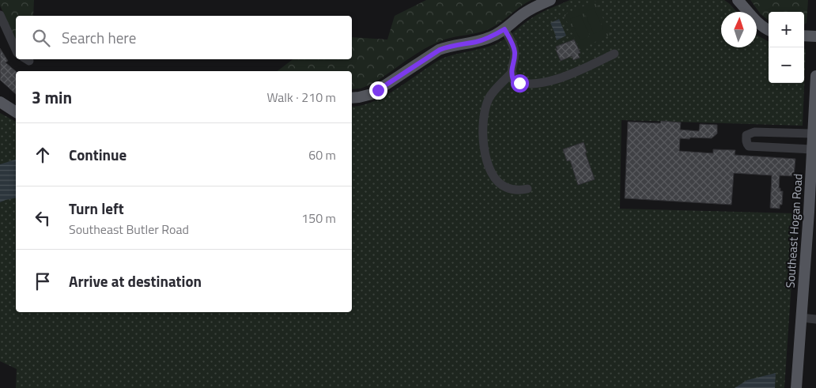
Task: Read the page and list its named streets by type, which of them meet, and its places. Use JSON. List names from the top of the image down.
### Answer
{
  "streets": {
    "main road": ["Southeast Hogan Road"]
  },
  "north": "top",
  "page": {
    "map_buttons": ["+", "−"],
    "search": "Search here",
    "heading": ["3 min", "Walk · 210 m"],
    "list": [
      ["Continue", "60 m"],
      ["Turn left", "Southeast Butler Road", "150 m"],
      "Arrive at destination"
    ]
  }
}
